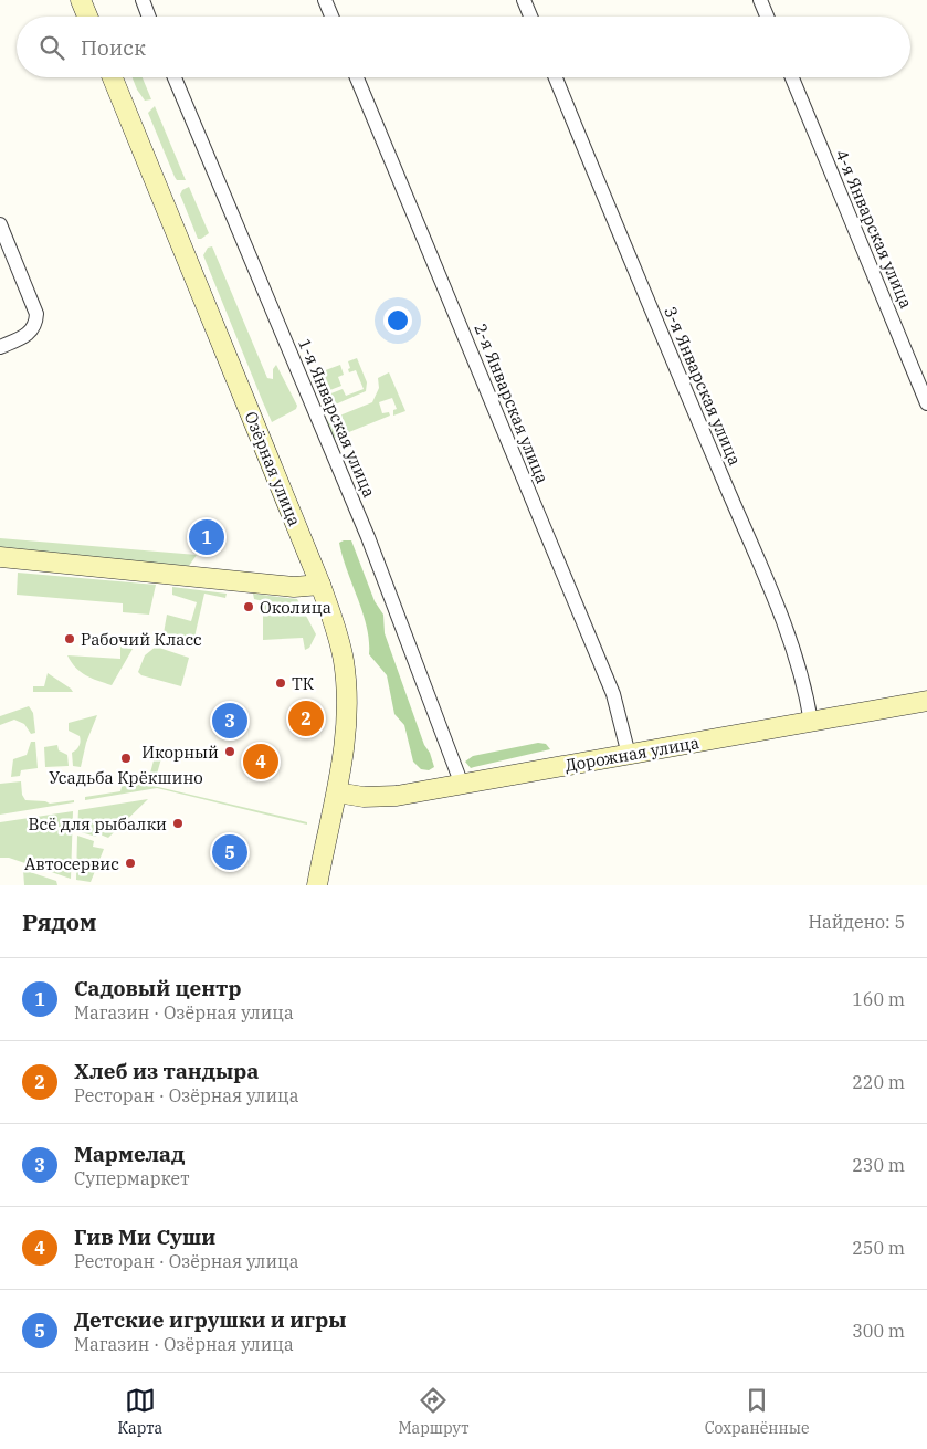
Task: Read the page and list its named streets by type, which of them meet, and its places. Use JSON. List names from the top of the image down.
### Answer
{
  "streets": {
    "street": [
      "4-я Январская улица",
      "3-я Январская улица",
      "2-я Январская улица",
      "1-я Январская улица",
      "Озёрная улица",
      "Дорожная улица"
    ]
  },
  "crossings": [
    ["3-я Январская улица", "Дорожная улица"],
    ["2-я Январская улица", "Дорожная улица"],
    ["1-я Январская улица", "Дорожная улица"],
    ["Озёрная улица", "Дорожная улица"]
  ],
  "places": [
    "Околица",
    "Рабочий Класс",
    "ТК",
    "Икорный",
    "Усадьба Крёкшино",
    "Всё для рыбалки",
    "Автосервис"
  ],
  "page": {
    "search": "Поиск",
    "pins": [
      "1",
      "2",
      "3",
      "4",
      "5"
    ],
    "heading": ["Рядом", "Найдено: 5"],
    "list": [
      {
        "mark": "1",
        "name": "Садовый центр",
        "note": "Магазин · Озёрная улица",
        "value": "160 m"
      },
      {
        "mark": "2",
        "name": "Хлеб из тандыра",
        "note": "Ресторан · Озёрная улица",
        "value": "220 m"
      },
      {
        "mark": "3",
        "name": "Мармелад",
        "note": "Супермаркет",
        "value": "230 m"
      },
      {
        "mark": "4",
        "name": "Гив Ми Суши",
        "note": "Ресторан · Озёрная улица",
        "value": "250 m"
      },
      {
        "mark": "5",
        "name": "Детские игрушки и игры",
        "note": "Магазин · Озёрная улица",
        "value": "300 m"
      }
    ],
    "nav": ["Карта", "Маршрут", "Сохранённые"]
  }
}
